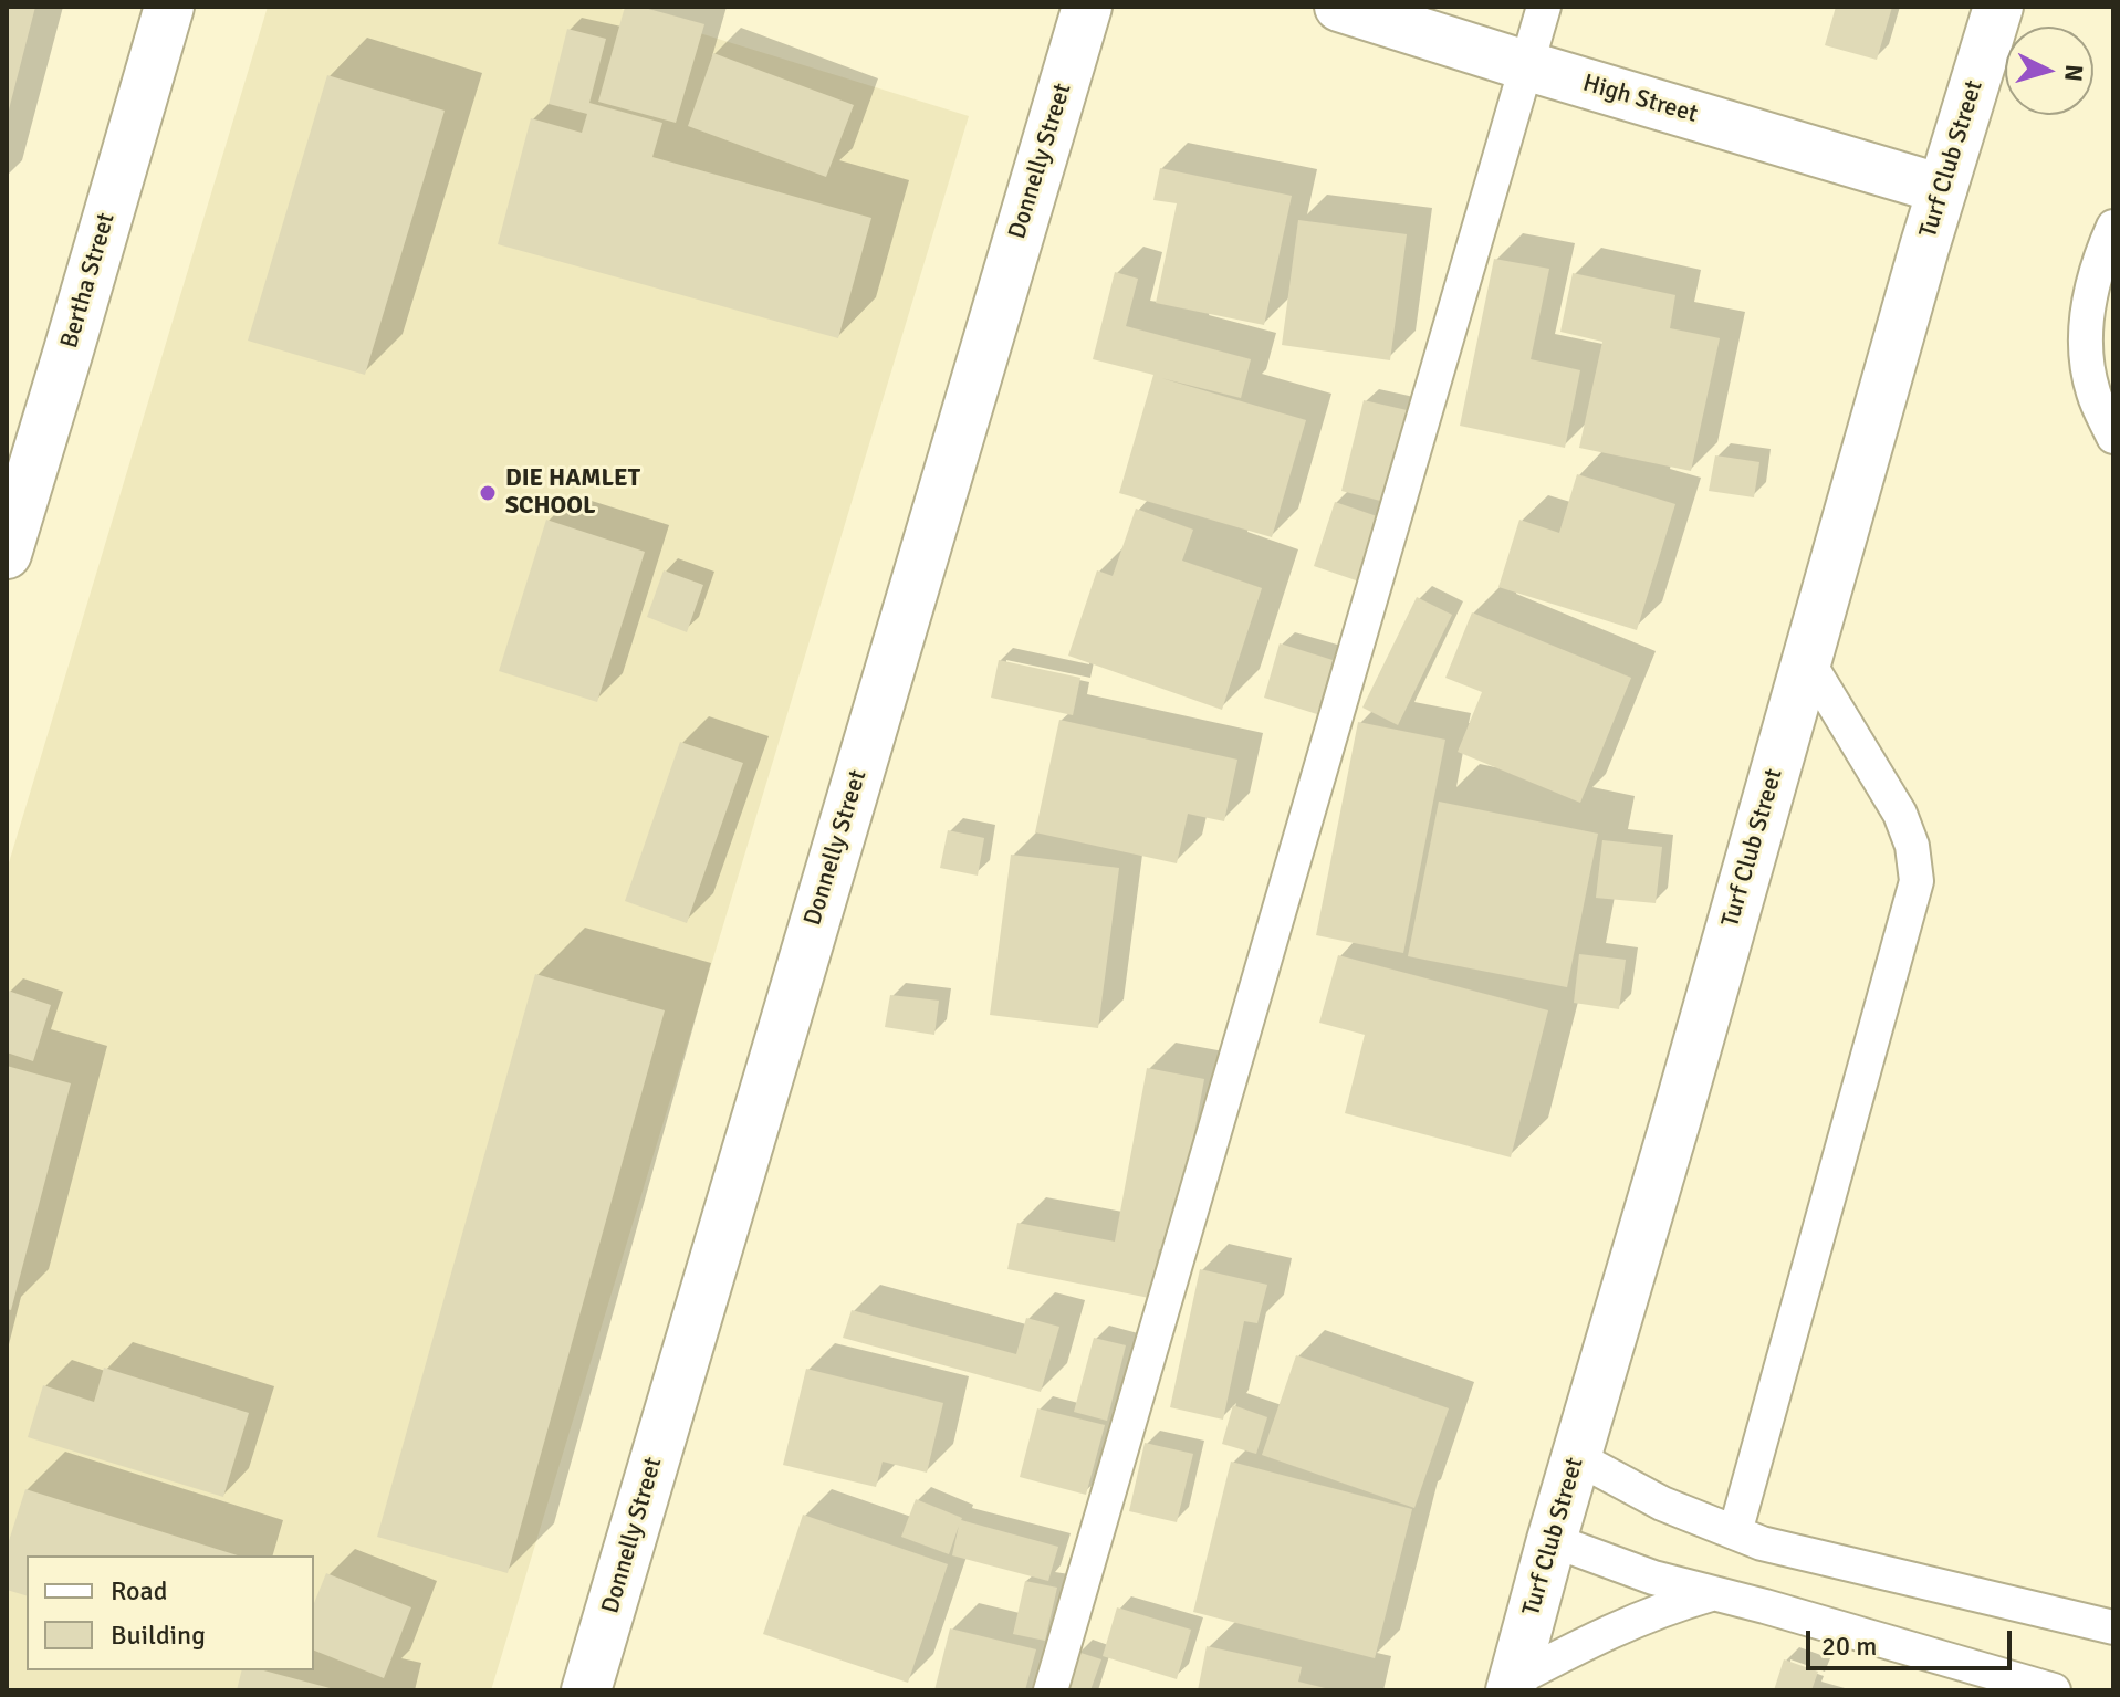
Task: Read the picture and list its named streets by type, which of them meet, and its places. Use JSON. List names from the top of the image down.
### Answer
{
  "streets": {
    "street": [
      "High Street",
      "Turf Club Street",
      "Donnelly Street",
      "Bertha Street"
    ]
  },
  "crossings": [
    ["High Street", "Turf Club Street"]
  ],
  "places": ["DIE HAMLET SCHOOL"],
  "legend": ["Road", "Building"],
  "scale_bar": "20 m",
  "north": "right"
}
